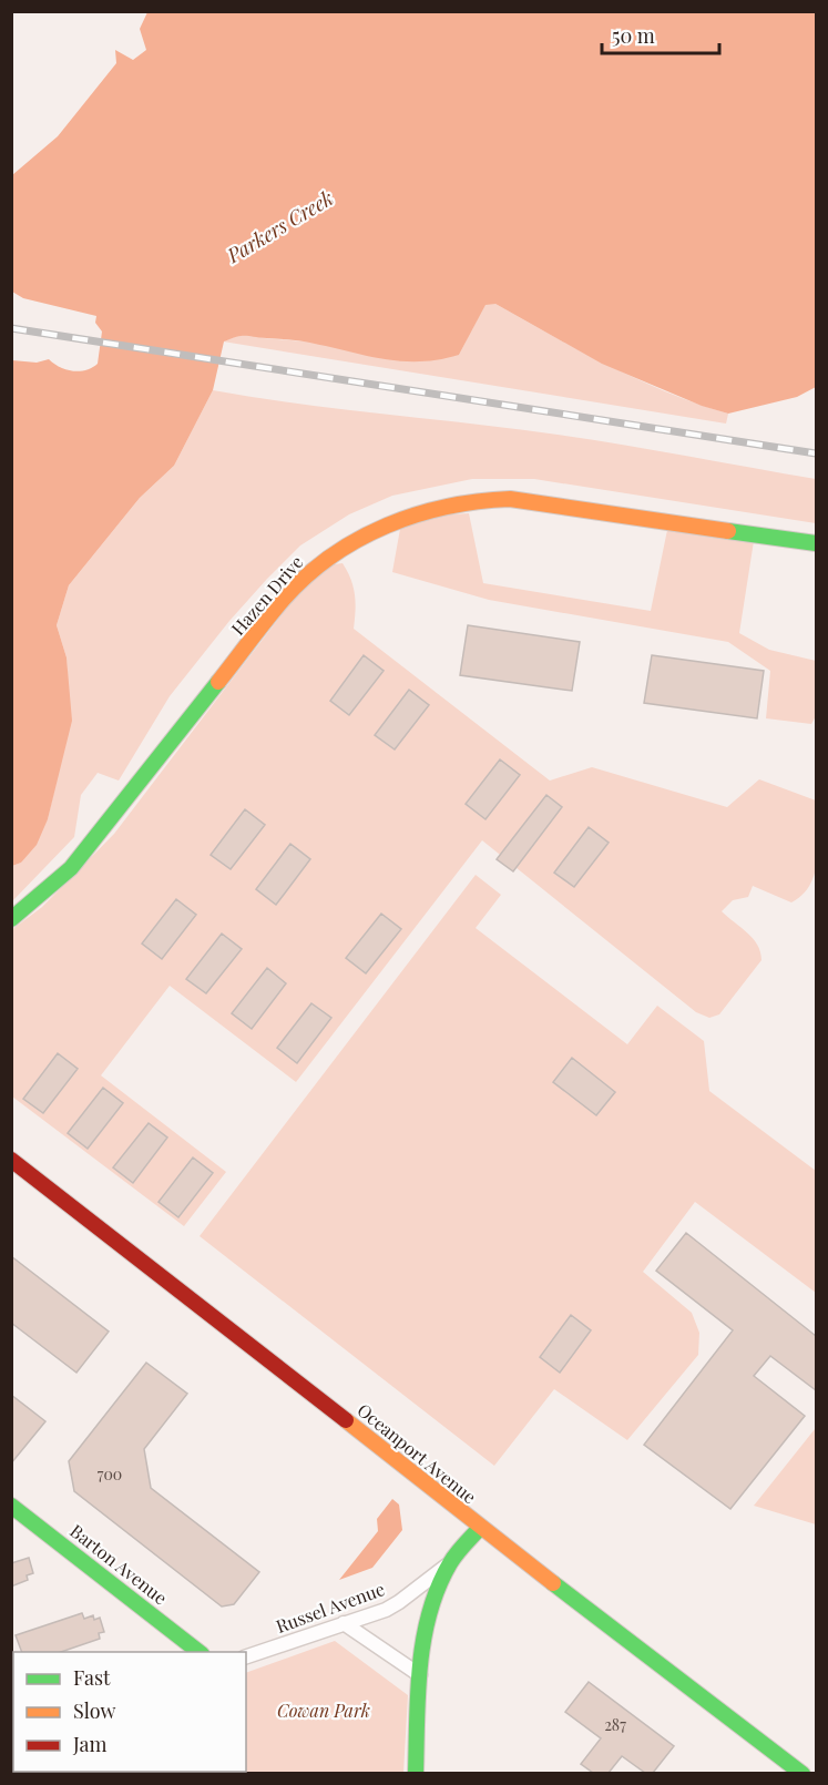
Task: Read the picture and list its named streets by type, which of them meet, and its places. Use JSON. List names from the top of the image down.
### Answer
{
  "streets": {
    "street": [
      "Hazen Drive",
      "Oceanport Avenue",
      "Barton Avenue",
      "Russel Avenue"
    ]
  },
  "crossings": [
    ["Oceanport Avenue", "Russel Avenue"]
  ],
  "water": ["Parkers Creek"],
  "parks": ["Cowan Park"],
  "house_numbers": ["700", "287"],
  "legend": ["Fast", "Slow", "Jam"],
  "scale_bar": "50 m"
}
